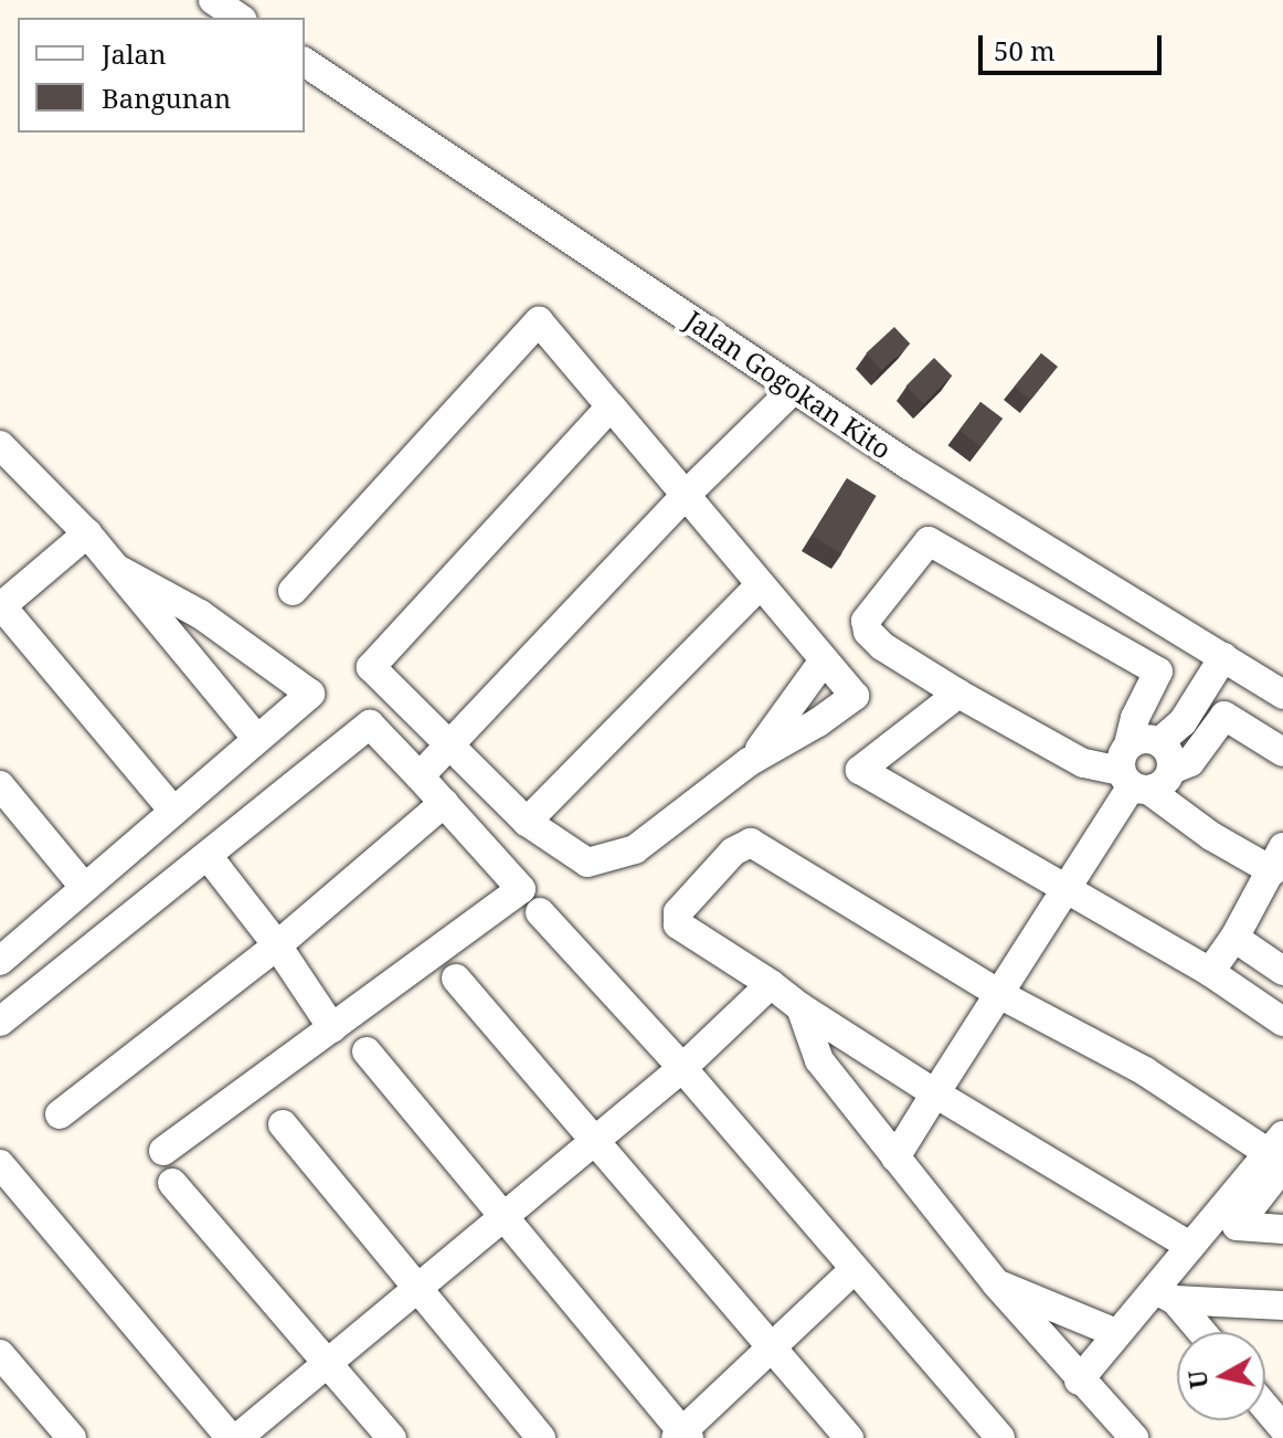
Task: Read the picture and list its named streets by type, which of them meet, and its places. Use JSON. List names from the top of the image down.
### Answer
{
  "streets": {
    "street": ["Jalan Gogokan Kito"]
  },
  "legend": ["Jalan", "Bangunan"],
  "scale_bar": "50 m",
  "north": "left"
}
